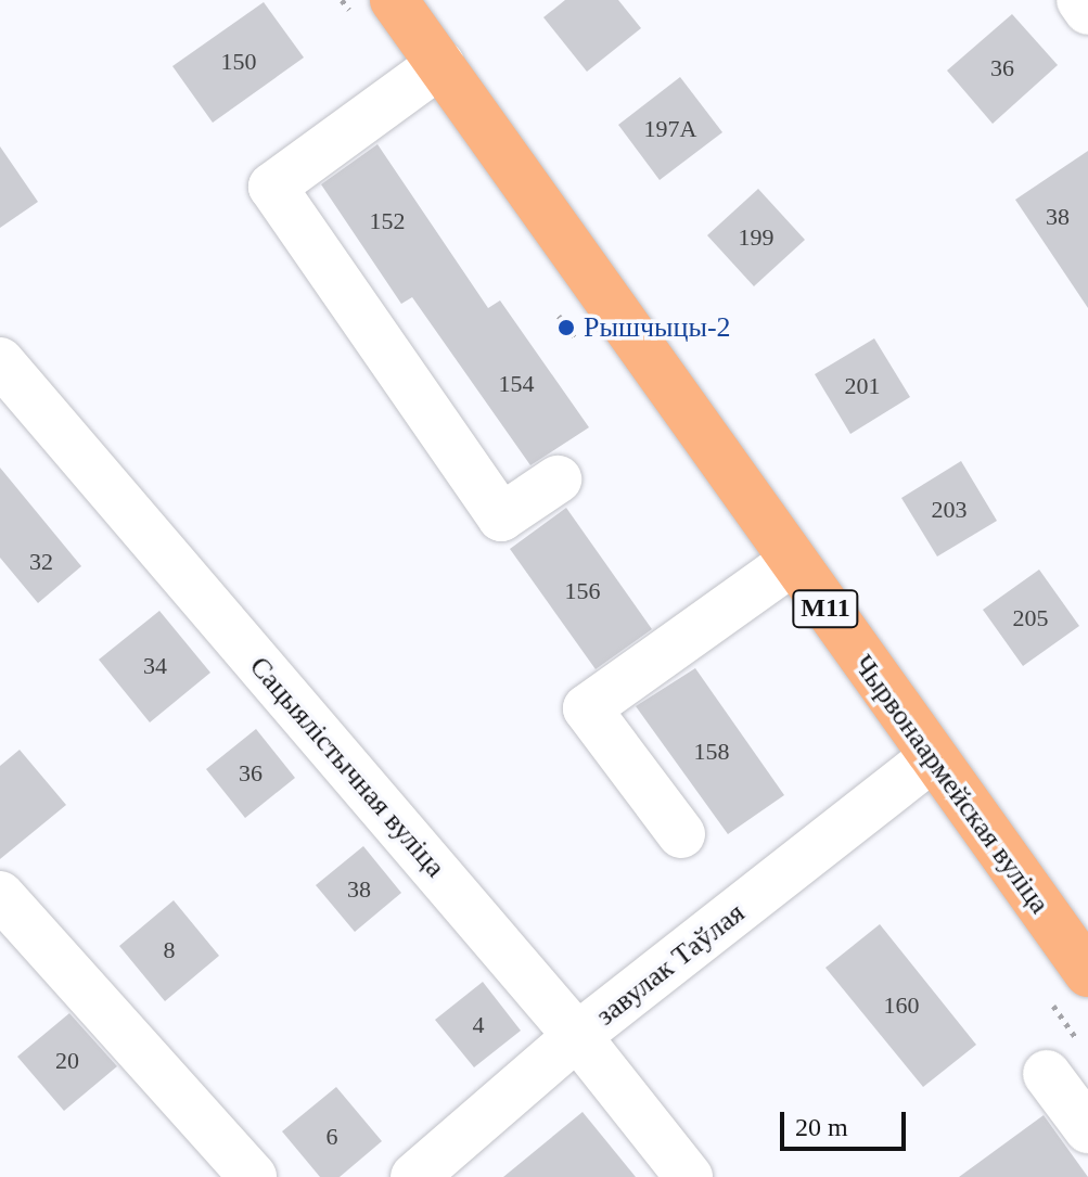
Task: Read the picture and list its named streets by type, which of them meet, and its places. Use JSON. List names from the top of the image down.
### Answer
{
  "streets": {
    "highway": ["М11", "Чырвонаармейская вуліца"],
    "street": ["Сацыялістычная вуліца", "завулак Таўлая"]
  },
  "crossings": [
    ["Сацыялістычная вуліца", "завулак Таўлая"],
    ["Чырвонаармейская вуліца", "завулак Таўлая"]
  ],
  "places": ["Рышчыцы-2"],
  "house_numbers": [
    "150",
    "36",
    "197А",
    "38",
    "152",
    "199",
    "154",
    "201",
    "203",
    "32",
    "156",
    "205",
    "34",
    "158",
    "36",
    "38",
    "8",
    "160",
    "4",
    "20",
    "6"
  ],
  "scale_bar": "20 m"
}
